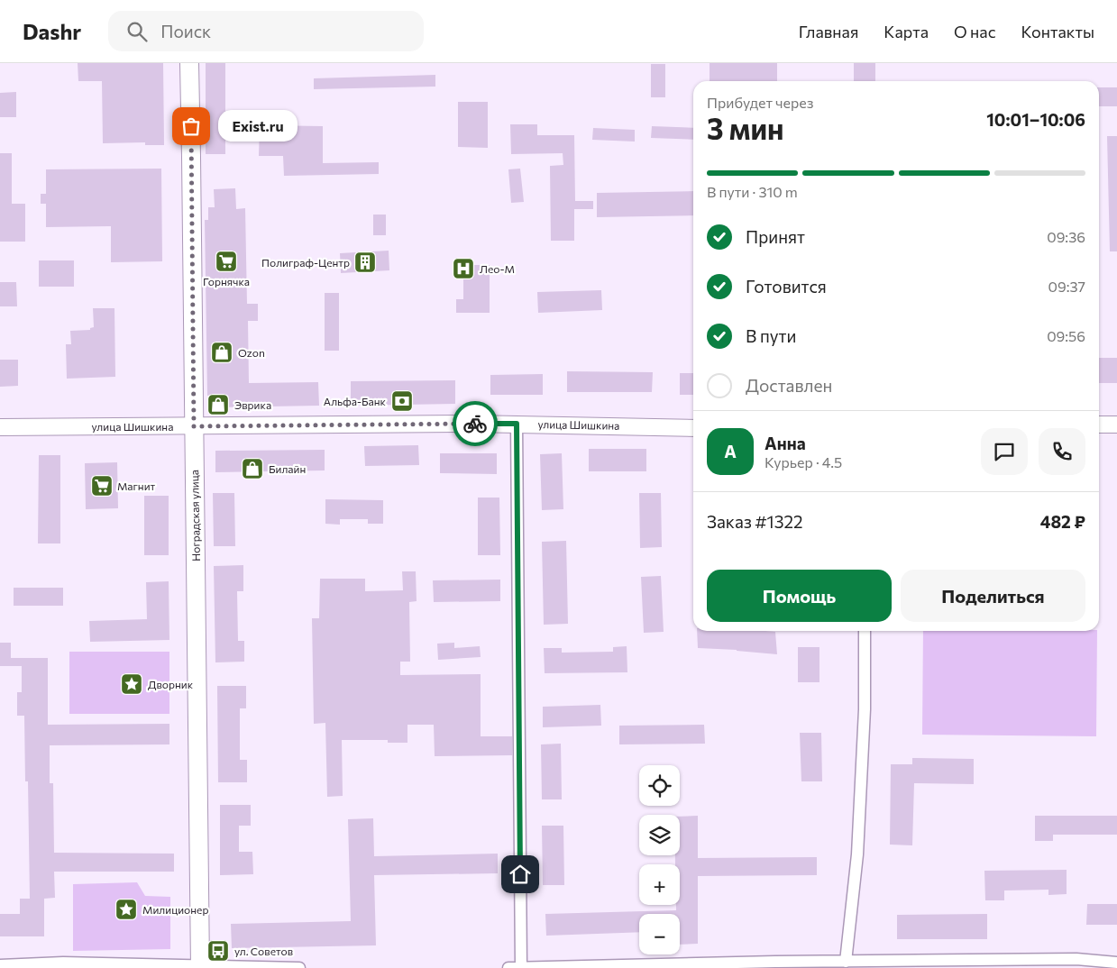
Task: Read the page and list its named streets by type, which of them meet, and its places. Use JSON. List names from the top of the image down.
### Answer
{
  "streets": {
    "main road": ["улица Шишкина", "Ноградская улица"]
  },
  "crossings": [
    ["улица Шишкина", "Ноградская улица"]
  ],
  "places": {
    "other": ["Exist.ru"],
    "supermarket": ["Горнячка", "Магнит"],
    "building": ["Полиграф-Центр"],
    "hospital": ["Лео-М"],
    "shop": ["Ozon", "Эврика", "Билайн"],
    "bank": ["Альфа-Банк"],
    "place": ["Дворник", "Милиционер"],
    "bus stop": ["ул. Советов"]
  },
  "page": {
    "header": "Dashr",
    "search": "Поиск",
    "nav": [
      "Главная",
      "Карта",
      "О нас",
      "Контакты"
    ],
    "heading": ["3 мин", "Прибудет через", "10:01–10:06"],
    "panel": [
      "Анна",
      "Курьер · 4.5",
      "Заказ #1322",
      "482 ₽"
    ],
    "bubble": "Exist.ru",
    "bar": "В пути · 310 m",
    "list": [
      ["Принят", "09:36"],
      ["Готовится", "09:37"],
      ["В пути", "09:56"],
      "Доставлен"
    ],
    "round": "А",
    "buttons": ["Помощь", "Поделиться"],
    "map_buttons": ["+", "−"]
  }
}
